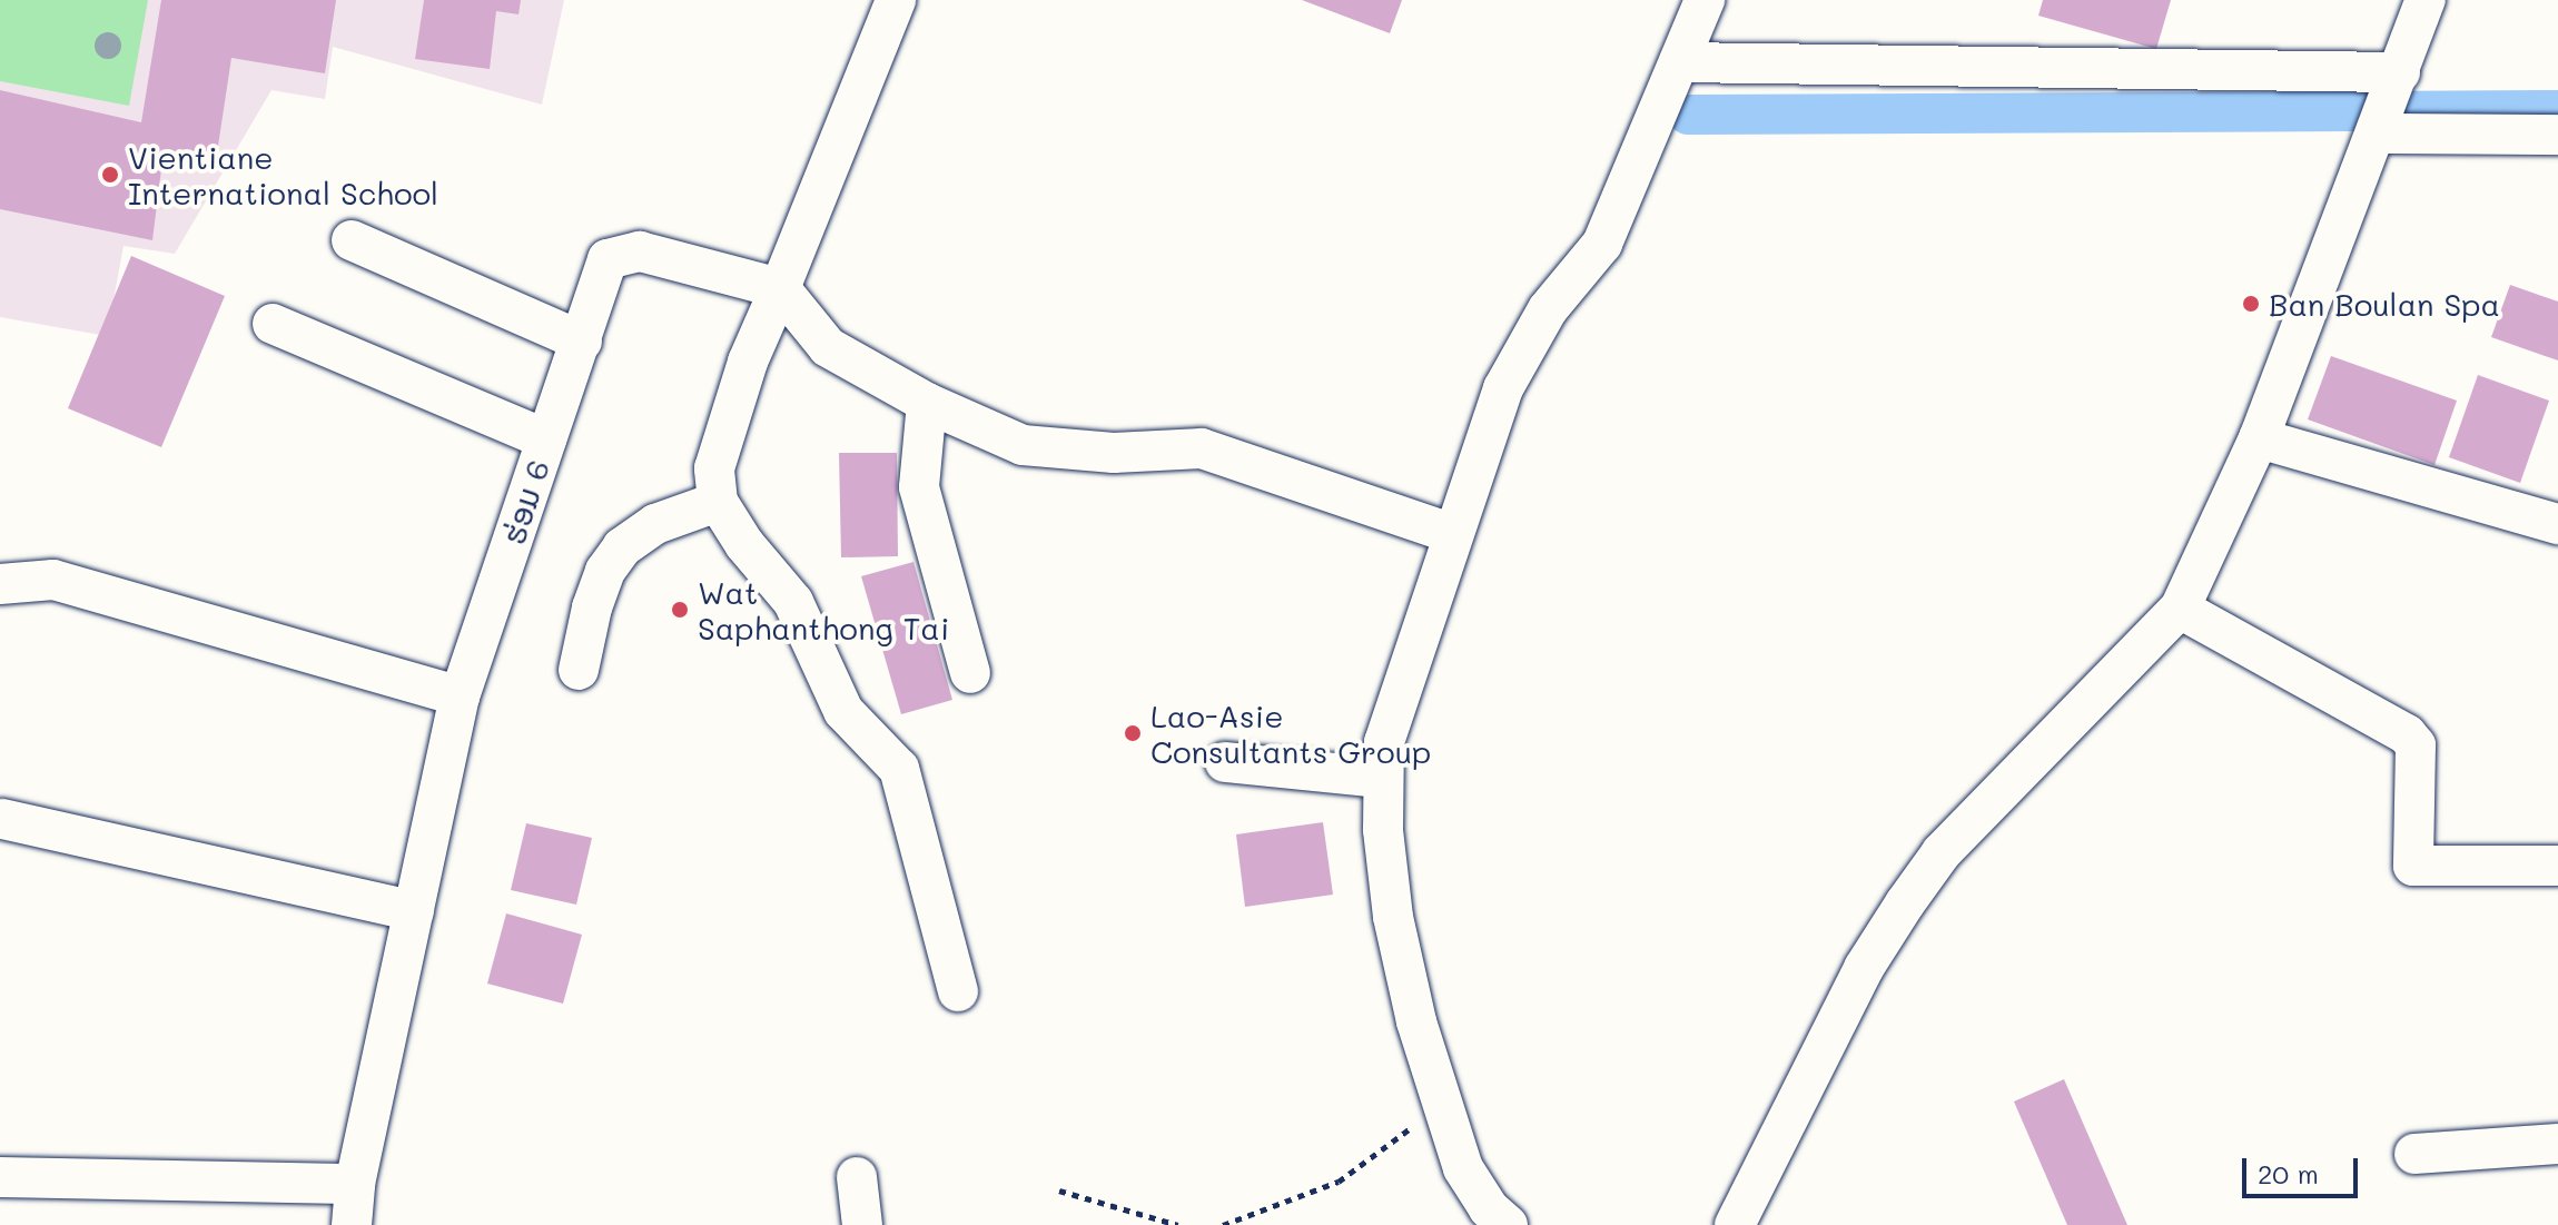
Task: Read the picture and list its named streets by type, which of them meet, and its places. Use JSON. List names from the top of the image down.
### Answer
{
  "streets": {
    "street": ["ຮ່ອມ 6"]
  },
  "places": [
    "Vientiane International School",
    "Ban Boulan Spa",
    "Wat Saphanthong Tai",
    "Lao-Asie Consultants Group"
  ],
  "scale_bar": "20 m"
}
